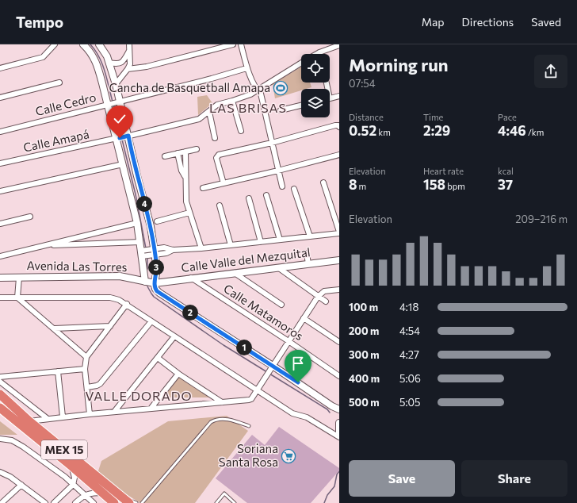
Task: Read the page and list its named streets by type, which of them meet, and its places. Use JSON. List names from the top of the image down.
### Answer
{
  "streets": {
    "highway": ["MEX 15"],
    "street": [
      "Calle Cedro",
      "Calle Amapá",
      "Calle Valle del Mezquital",
      "Avenida Las Torres",
      "Calle Matamoros"
    ]
  },
  "crossings": [
    ["Calle Valle del Mezquital", "Avenida Las Torres"],
    ["Calle Valle del Mezquital", "Calle Matamoros"]
  ],
  "districts": ["LAS BRISAS", "VALLE DORADO"],
  "places": {
    "sports": ["Cancha de Basquetball Amapa"],
    "supermarket": ["Soriana Santa Rosa"]
  },
  "page": {
    "header": "Tempo",
    "nav": ["Map", "Directions", "Saved"],
    "heading": ["Morning run", "07:54"],
    "stats": [
      ["Distance", "0.52 km"],
      ["Time", "2:29"],
      ["Pace", "4:46 /km"],
      ["Elevation", "8 m"],
      ["Heart rate", "158 bpm"],
      ["kcal", "37"]
    ],
    "pins": [
      "4",
      "3",
      "2",
      "1"
    ],
    "chart": ["Elevation", "209–216 m"],
    "list": [
      {
        "name": "100 m",
        "note": "4:18"
      },
      {
        "name": "200 m",
        "note": "4:54"
      },
      {
        "name": "300 m",
        "note": "4:27"
      },
      {
        "name": "400 m",
        "note": "5:06"
      },
      {
        "name": "500 m",
        "note": "5:05"
      }
    ],
    "buttons": ["Save", "Share"]
  }
}
